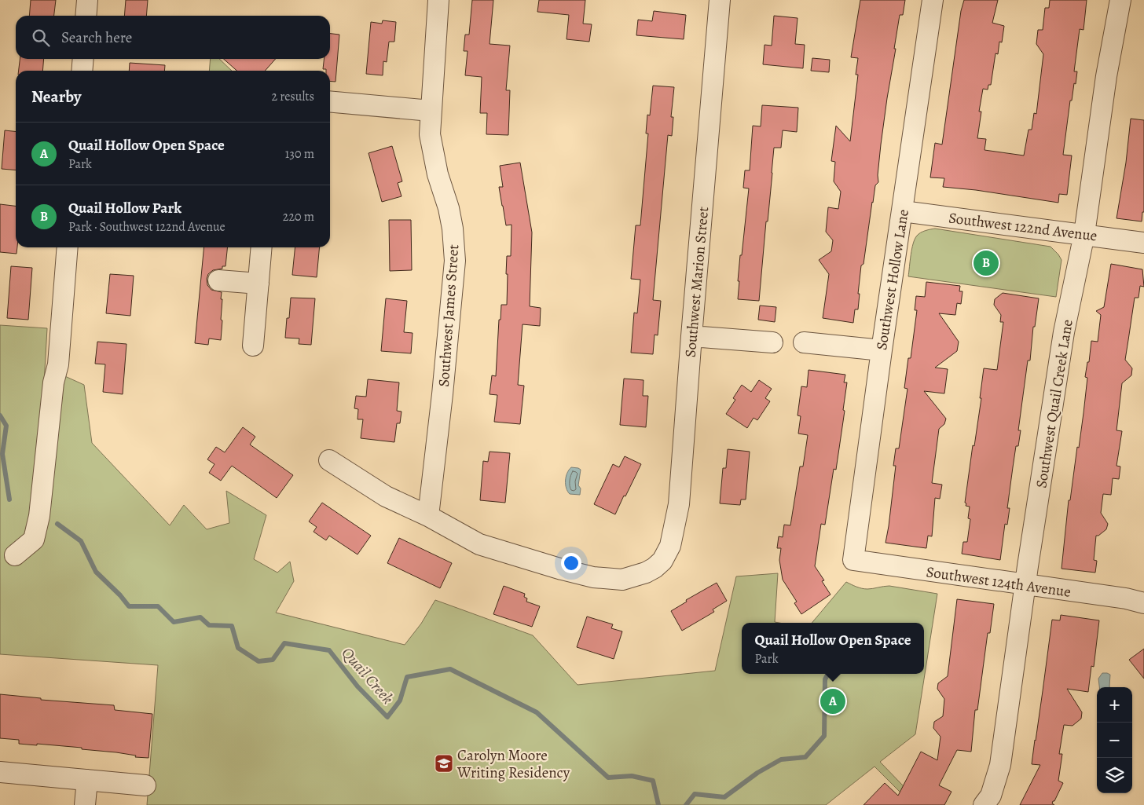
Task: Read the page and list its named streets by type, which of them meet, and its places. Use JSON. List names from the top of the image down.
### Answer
{
  "streets": {
    "street": [
      "Southwest 122nd Avenue",
      "Southwest Hollow Lane",
      "Southwest Marion Street",
      "Southwest James Street",
      "Southwest Quail Creek Lane",
      "Southwest 124th Avenue"
    ]
  },
  "crossings": [
    ["Southwest 122nd Avenue", "Southwest Hollow Lane"],
    ["Southwest 122nd Avenue", "Southwest Quail Creek Lane"],
    ["Southwest Hollow Lane", "Southwest 124th Avenue"],
    ["Southwest Marion Street", "Southwest James Street"],
    ["Southwest Quail Creek Lane", "Southwest 124th Avenue"]
  ],
  "water": ["Quail Creek"],
  "places": {
    "school or university": ["Carolyn Moore Writing Residency"]
  },
  "page": {
    "search": "Search here",
    "heading": ["Nearby", "2 results"],
    "list": [
      {
        "mark": "A",
        "name": "Quail Hollow Open Space",
        "note": "Park",
        "value": "130 m"
      },
      {
        "mark": "B",
        "name": "Quail Hollow Park",
        "note": "Park · Southwest 122nd Avenue",
        "value": "220 m"
      }
    ],
    "pins": ["B", "A"],
    "popup": ["Quail Hollow Open Space", "Park"],
    "map_buttons": ["+", "−"]
  }
}
